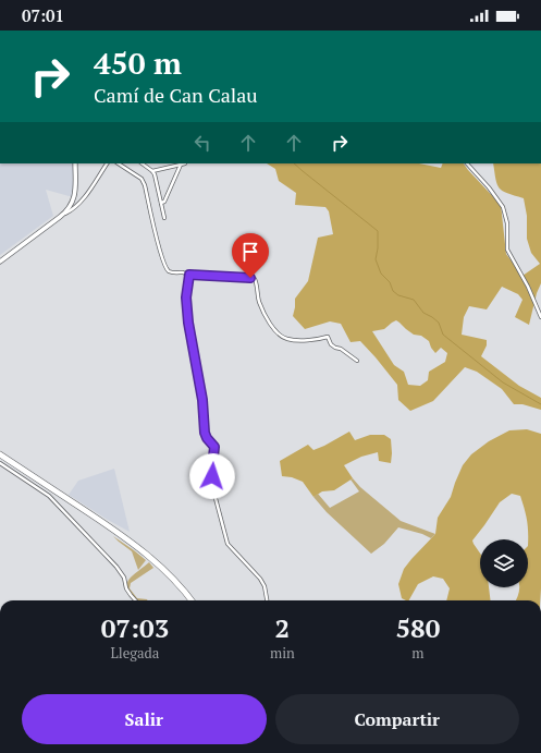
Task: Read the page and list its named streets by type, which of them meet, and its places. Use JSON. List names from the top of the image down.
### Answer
{
  "page": {
    "status": "07:01",
    "turn": ["450 m", "Camí de Can Calau"],
    "eta": [
      "07:03",
      "Llegada",
      "2",
      "min",
      "580",
      "m"
    ],
    "buttons": ["Salir", "Compartir"]
  }
}
